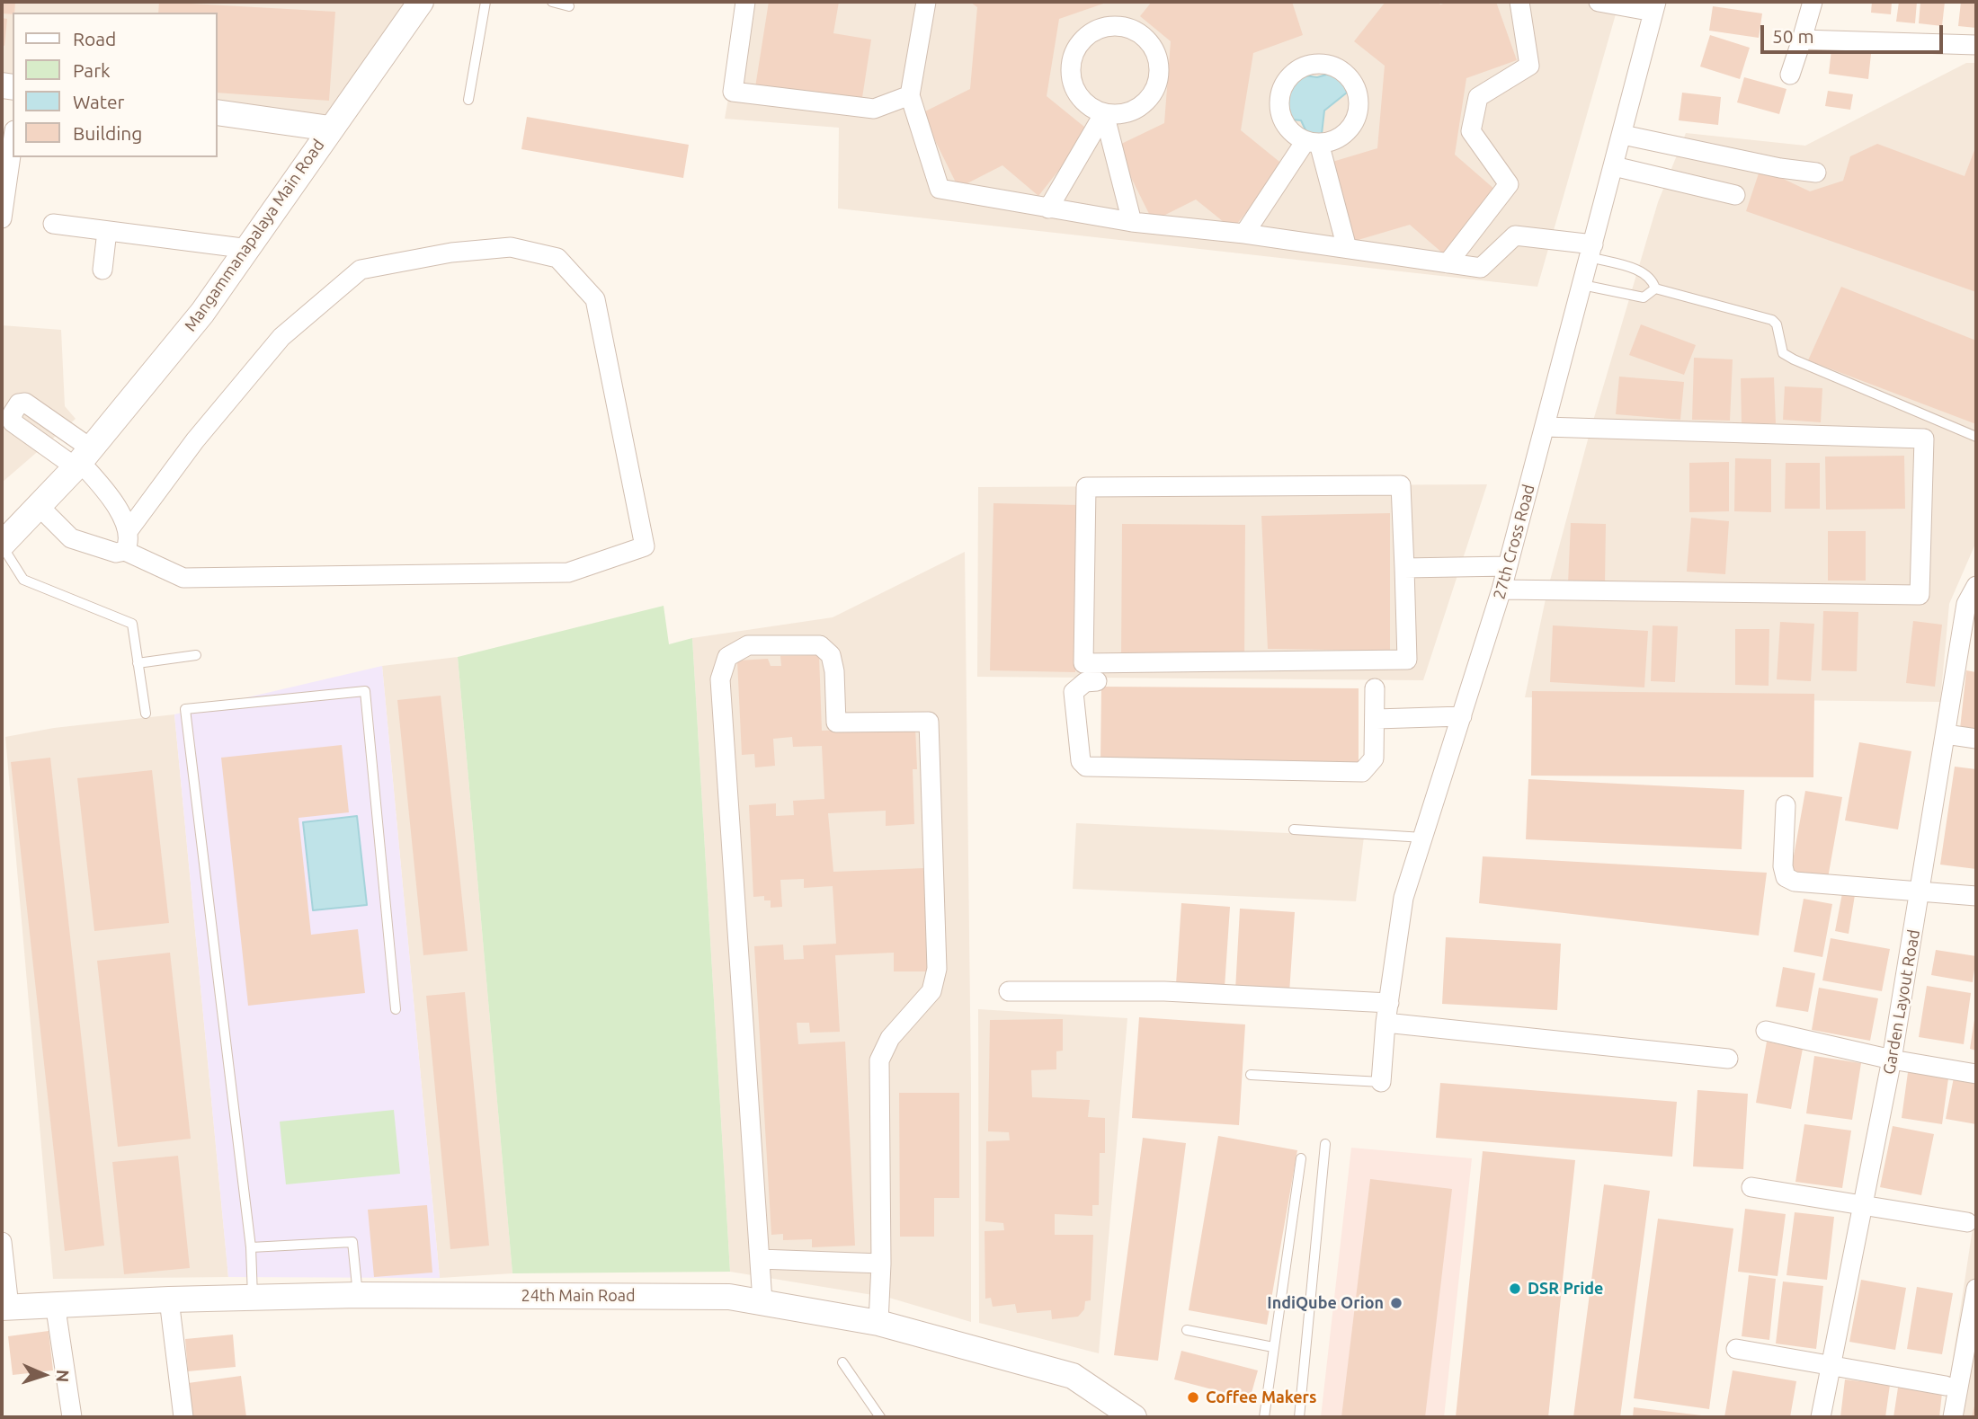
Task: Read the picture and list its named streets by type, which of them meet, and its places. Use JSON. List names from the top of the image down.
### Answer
{
  "streets": {
    "street": [
      "Mangammanapalaya Main Road",
      "27th Cross Road",
      "Garden Layout Road",
      "24th Main Road"
    ]
  },
  "places": ["DSR Pride", "IndiQube Orion", "Coffee Makers"],
  "legend": [
    "Road",
    "Park",
    "Water",
    "Building"
  ],
  "scale_bar": "50 m",
  "north": "right"
}
